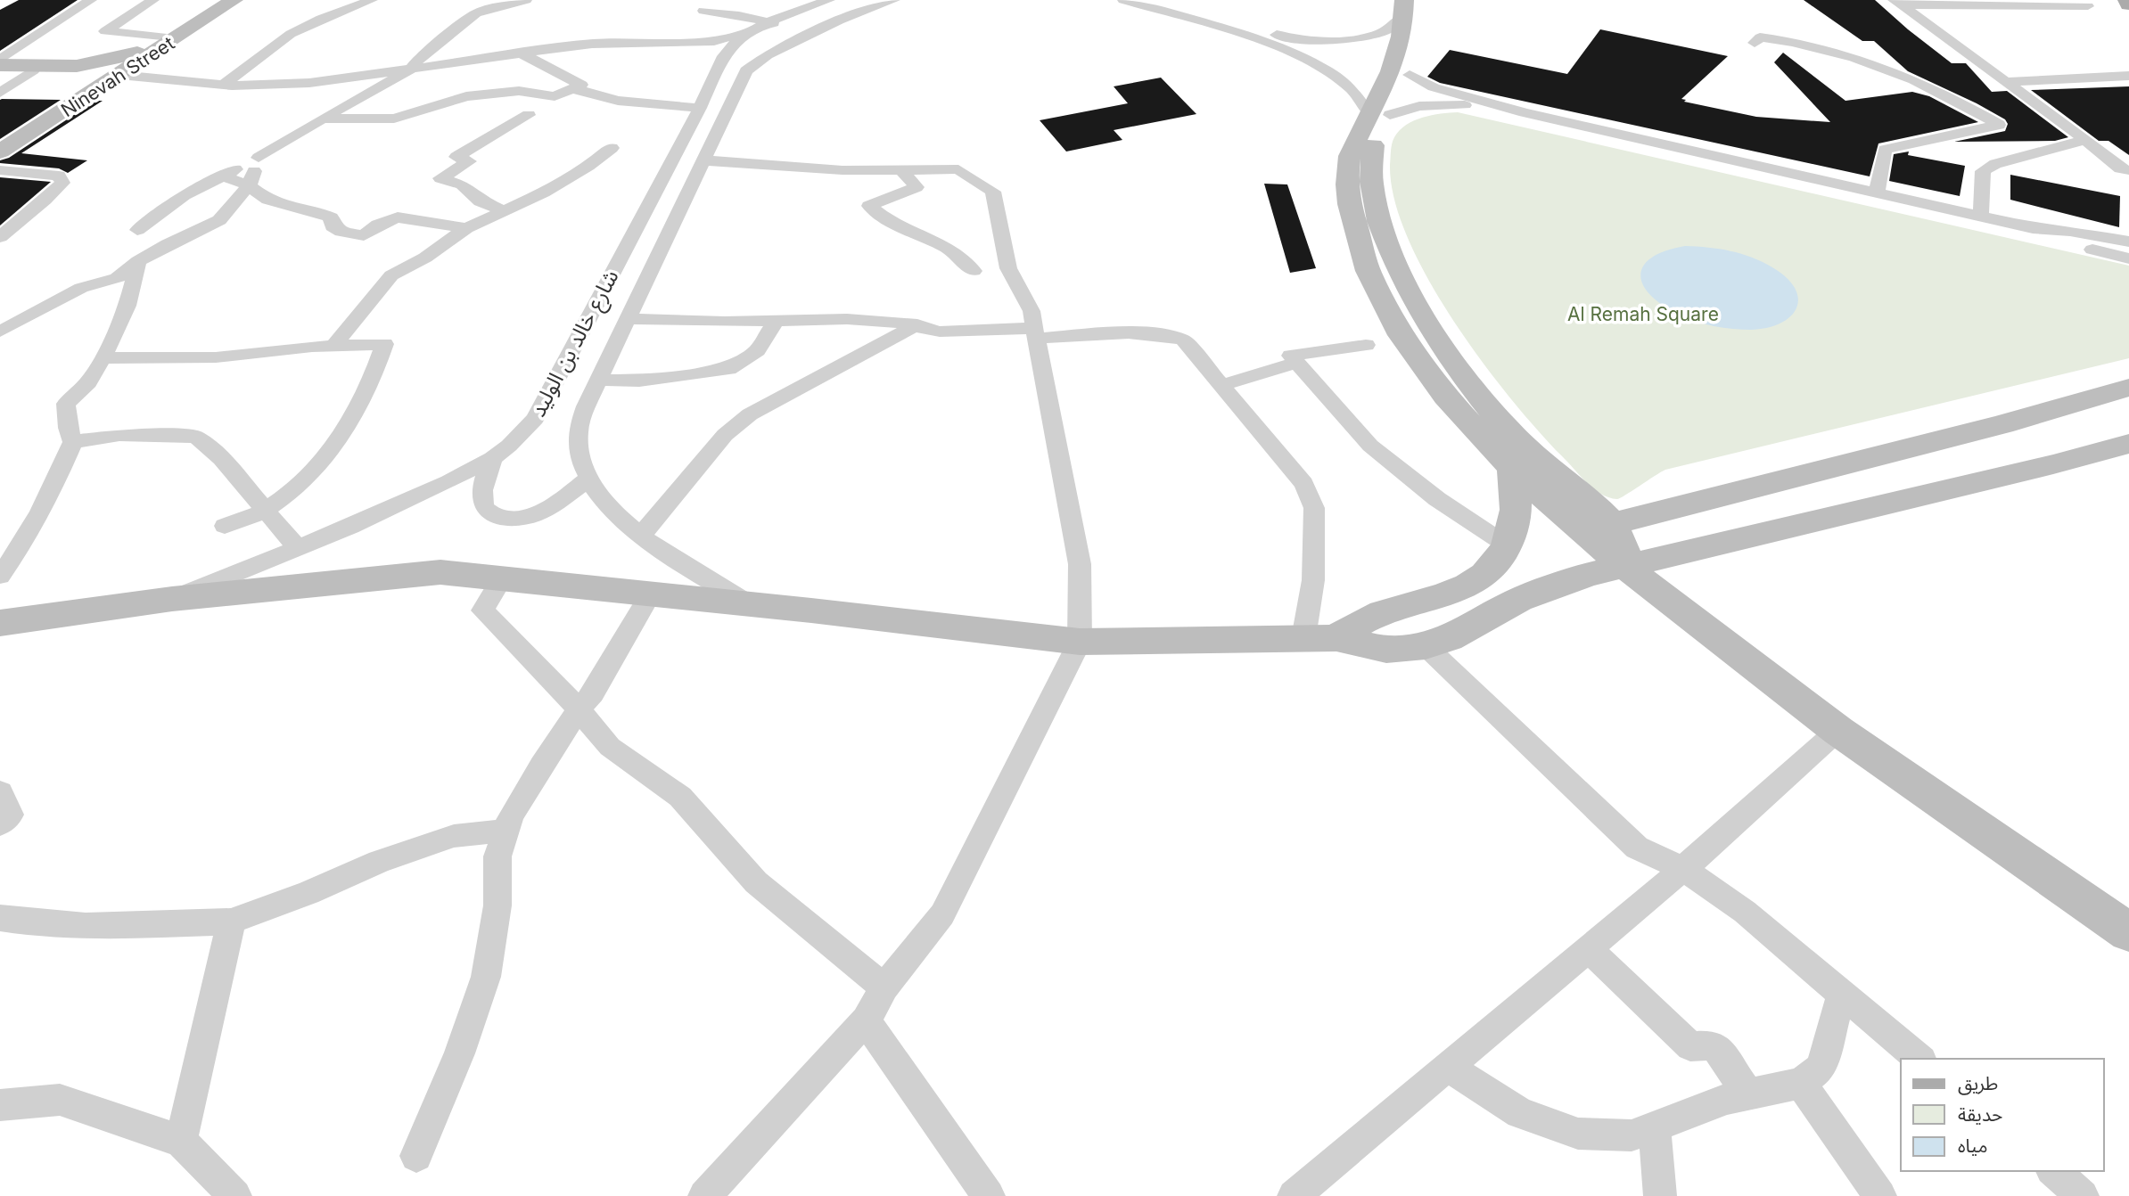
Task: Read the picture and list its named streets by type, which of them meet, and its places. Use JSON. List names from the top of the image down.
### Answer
{
  "streets": {
    "main road": ["Ninevah Street"],
    "street": ["شارع خالد بن الوليد"]
  },
  "parks": ["Al Remah Square"],
  "legend": ["طريق", "حديقة", "مياه"]
}
